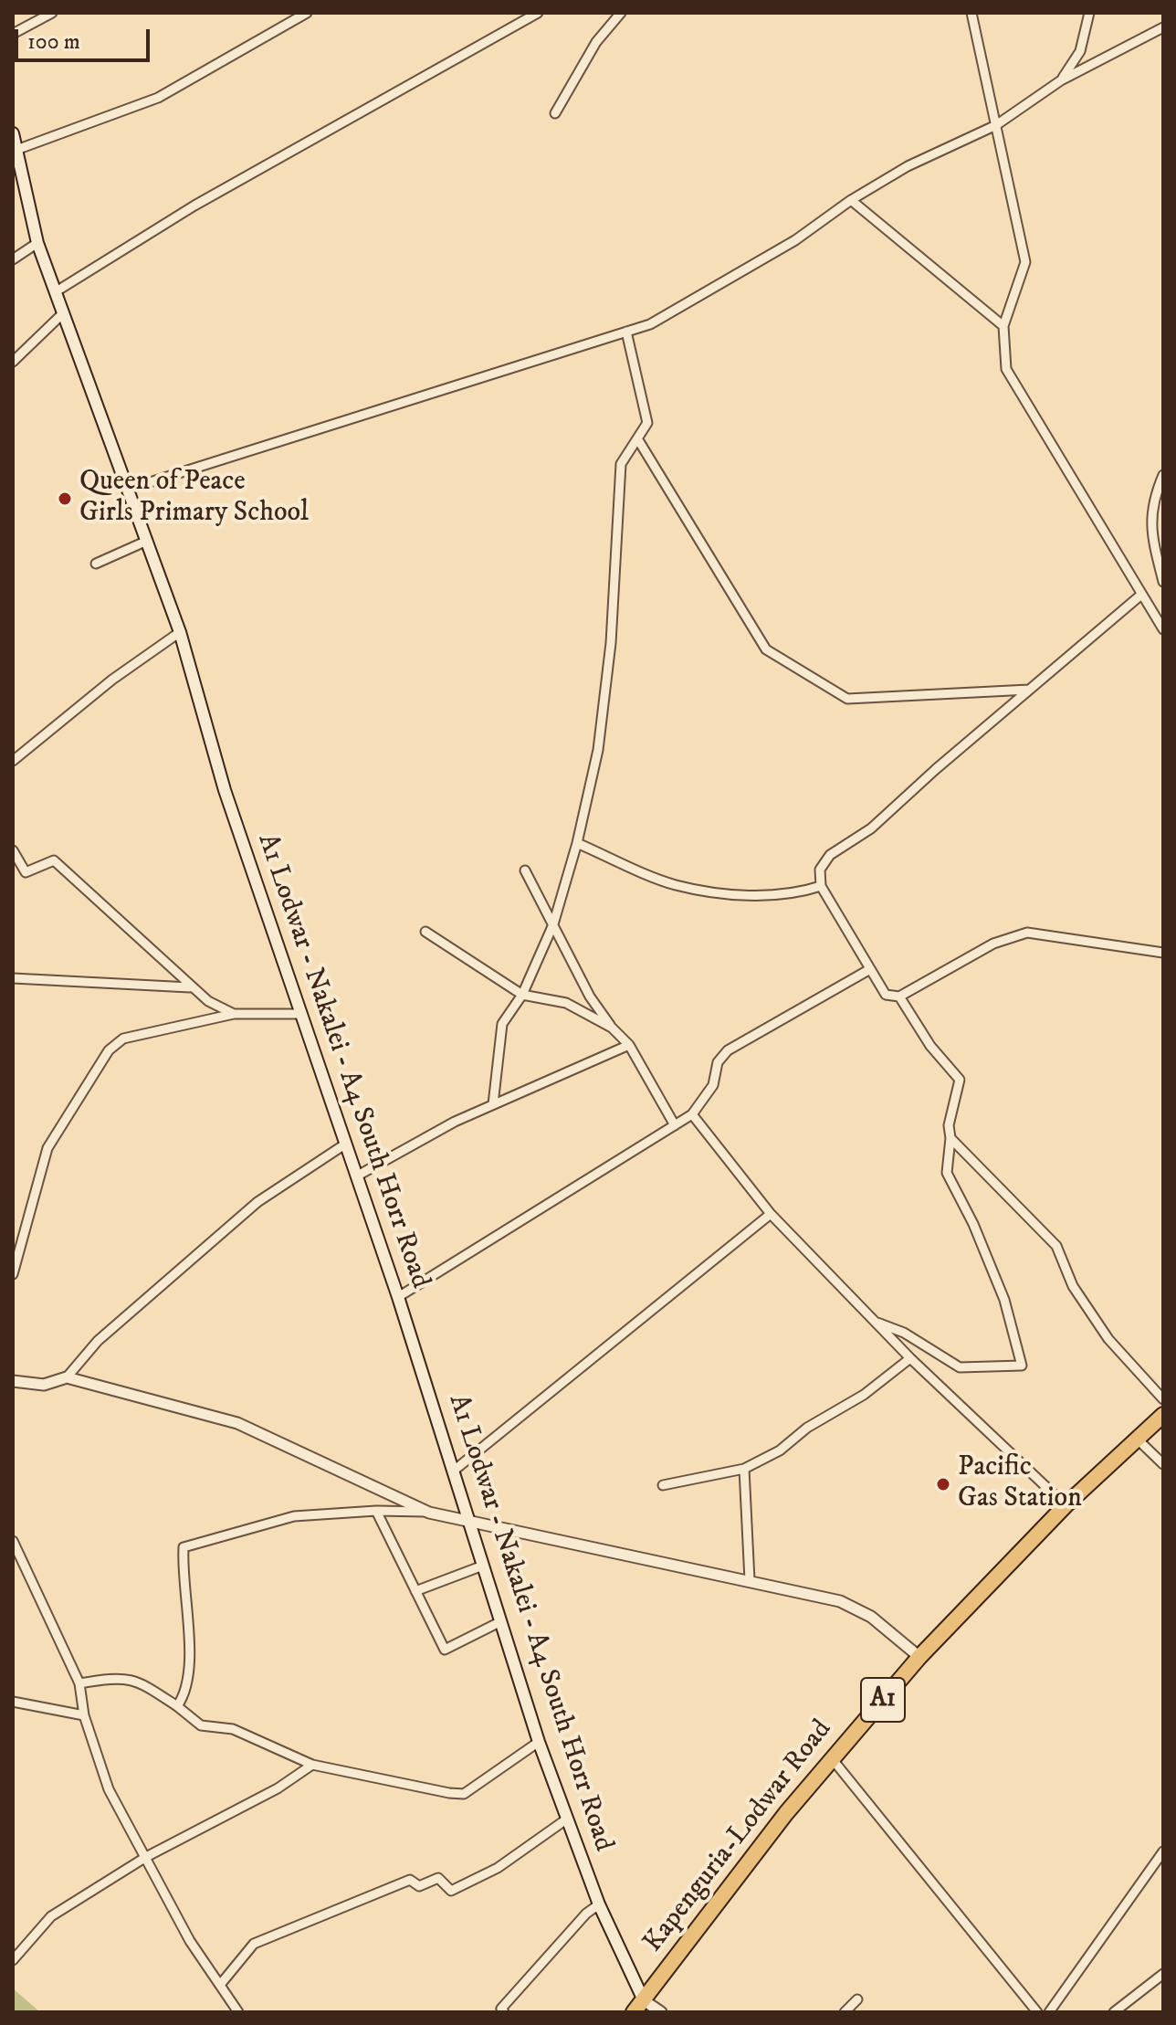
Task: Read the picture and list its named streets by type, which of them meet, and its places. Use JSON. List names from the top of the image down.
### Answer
{
  "streets": {
    "highway": ["A1", "Kapenguria-Lodwar Road"],
    "main road": ["A1 Lodwar - Nakalei - A4 South Horr Road"]
  },
  "crossings": [
    ["A1 Lodwar - Nakalei - A4 South Horr Road", "Kapenguria-Lodwar Road"]
  ],
  "places": ["Queen of Peace Girls Primary School", "Pacific Gas Station"],
  "scale_bar": "100 m"
}
